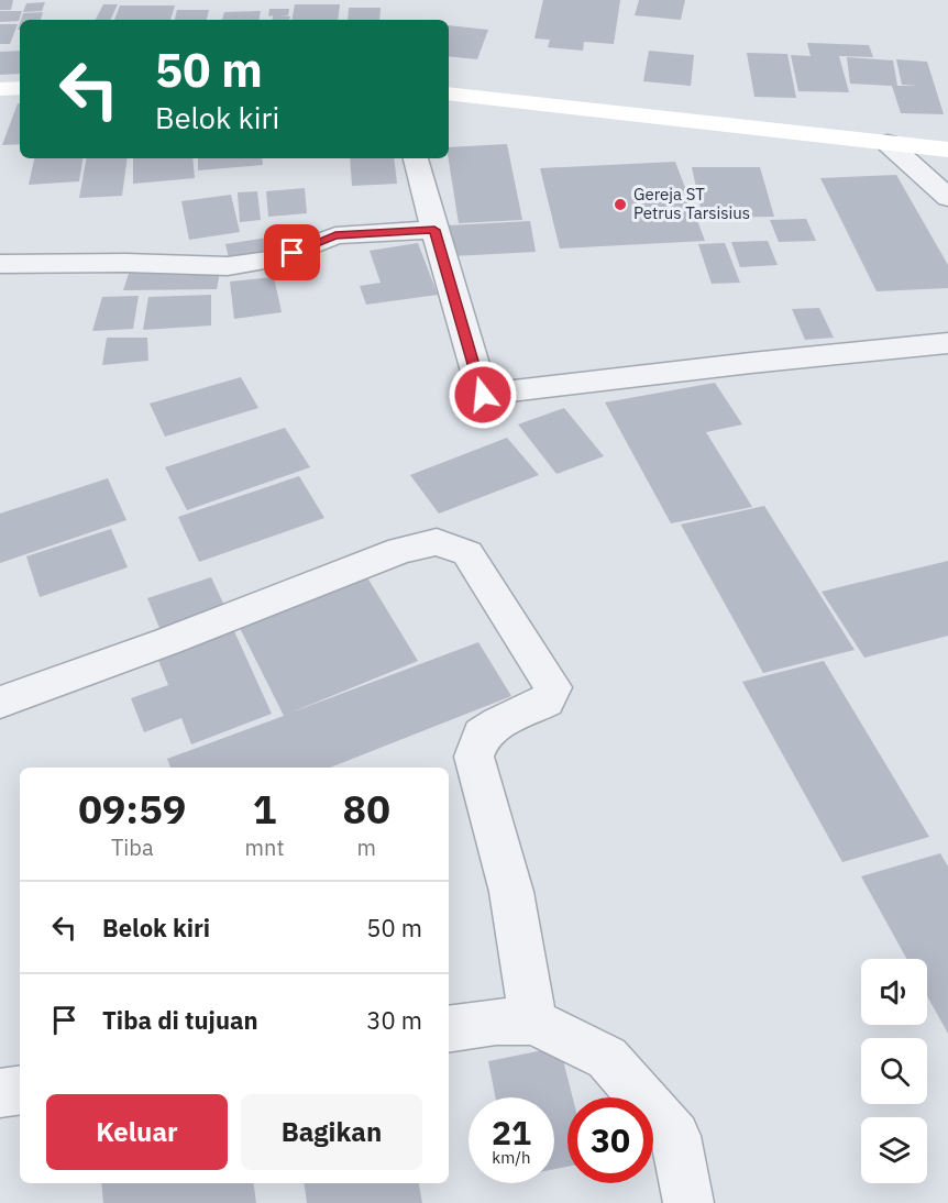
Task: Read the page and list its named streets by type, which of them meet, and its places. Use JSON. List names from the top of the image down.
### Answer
{
  "places": ["Gereja ST Petrus Tarsisius"],
  "page": {
    "turn": ["50 m", "Belok kiri"],
    "eta": [
      "09:59",
      "Tiba",
      "1",
      "mnt",
      "80",
      "m"
    ],
    "list": [
      {
        "name": "Belok kiri",
        "value": "50 m"
      },
      {
        "name": "Tiba di tujuan",
        "value": "30 m"
      }
    ],
    "buttons": ["Keluar", "Bagikan"],
    "speed": "21 km/h",
    "limit": "30"
  }
}
